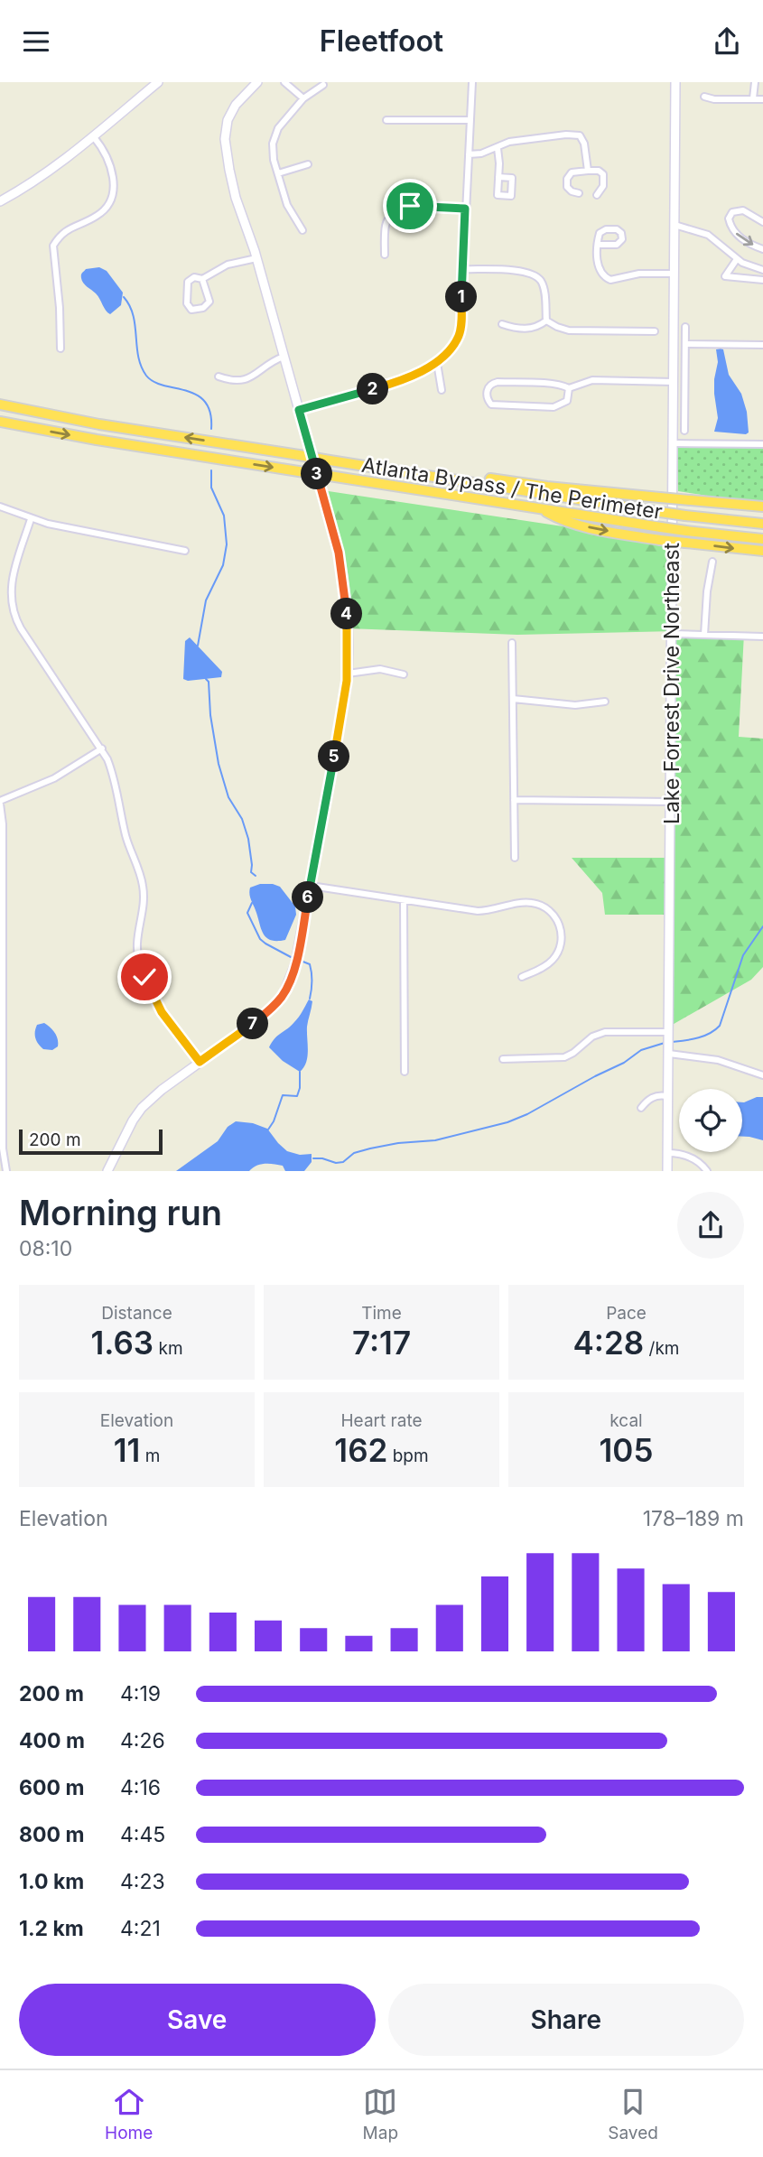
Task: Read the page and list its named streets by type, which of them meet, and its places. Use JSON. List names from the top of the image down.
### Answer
{
  "streets": {
    "highway": ["Atlanta Bypass / The Perimeter"],
    "street": ["Lake Forrest Drive Northeast"]
  },
  "scale_bar": "200 m",
  "page": {
    "header": "Fleetfoot",
    "pins": [
      "1",
      "2",
      "3",
      "4",
      "5",
      "6",
      "7"
    ],
    "scale": "200 m",
    "heading": ["Morning run", "08:10"],
    "stats": [
      ["Distance", "1.63 km"],
      ["Time", "7:17"],
      ["Pace", "4:28 /km"],
      ["Elevation", "11 m"],
      ["Heart rate", "162 bpm"],
      ["kcal", "105"]
    ],
    "chart": ["Elevation", "178–189 m"],
    "list": [
      {
        "name": "200 m",
        "note": "4:19"
      },
      {
        "name": "400 m",
        "note": "4:26"
      },
      {
        "name": "600 m",
        "note": "4:16"
      },
      {
        "name": "800 m",
        "note": "4:45"
      },
      {
        "name": "1.0 km",
        "note": "4:23"
      },
      {
        "name": "1.2 km",
        "note": "4:21"
      }
    ],
    "buttons": ["Save", "Share"],
    "tabs": ["Home", "Map", "Saved"]
  }
}
